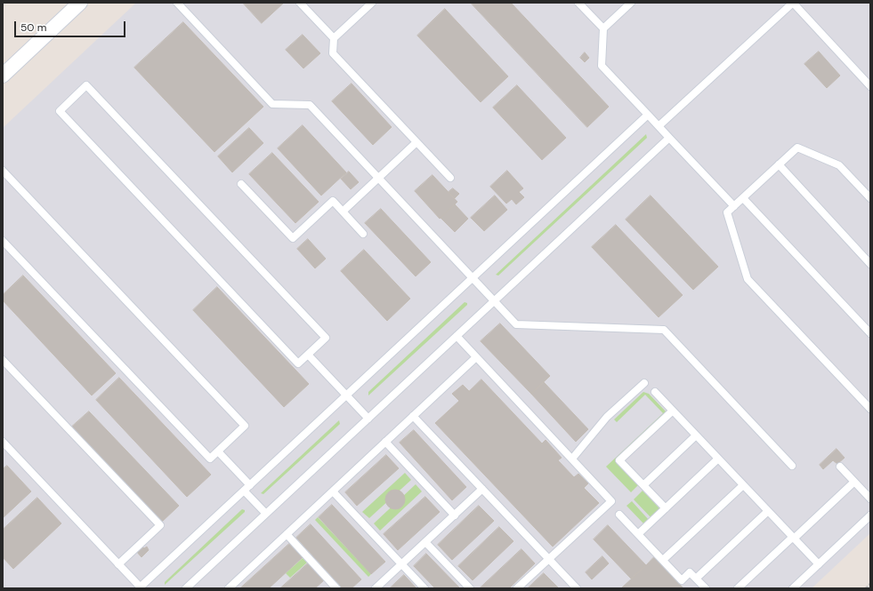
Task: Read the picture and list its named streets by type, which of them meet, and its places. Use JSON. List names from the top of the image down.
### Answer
{
  "scale_bar": "50 m"
}
